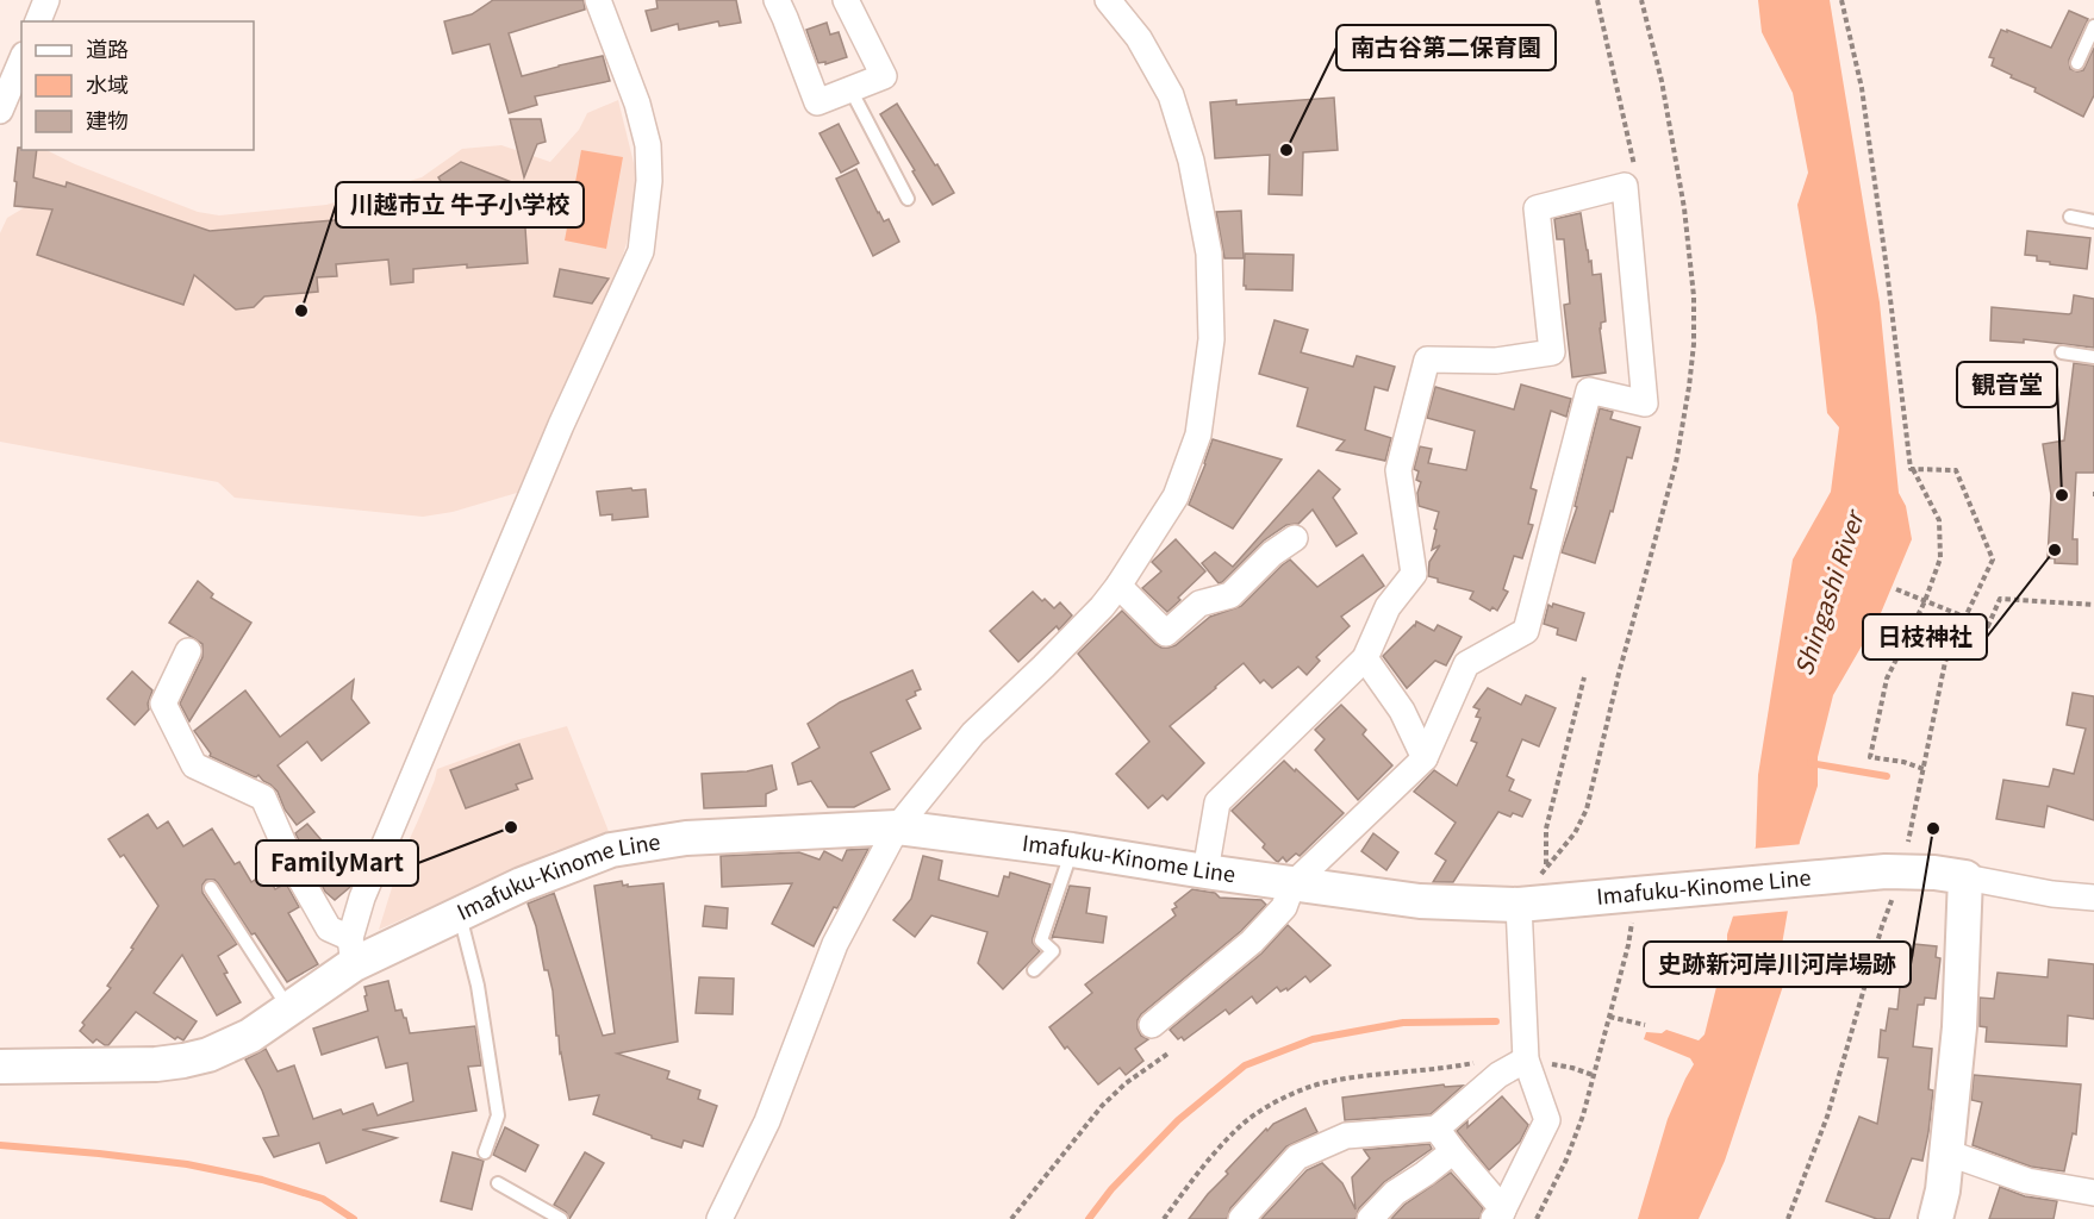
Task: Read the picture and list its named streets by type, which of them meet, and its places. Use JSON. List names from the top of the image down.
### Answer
{
  "streets": {
    "main road": ["Imafuku-Kinome Line"]
  },
  "water": ["Shingashi River"],
  "places": [
    "南古谷第二保育園",
    "川越市立 牛子小学校",
    "観音堂",
    "日枝神社",
    "FamilyMart",
    "史跡新河岸川河岸場跡"
  ],
  "legend": ["道路", "水域", "建物"]
}
